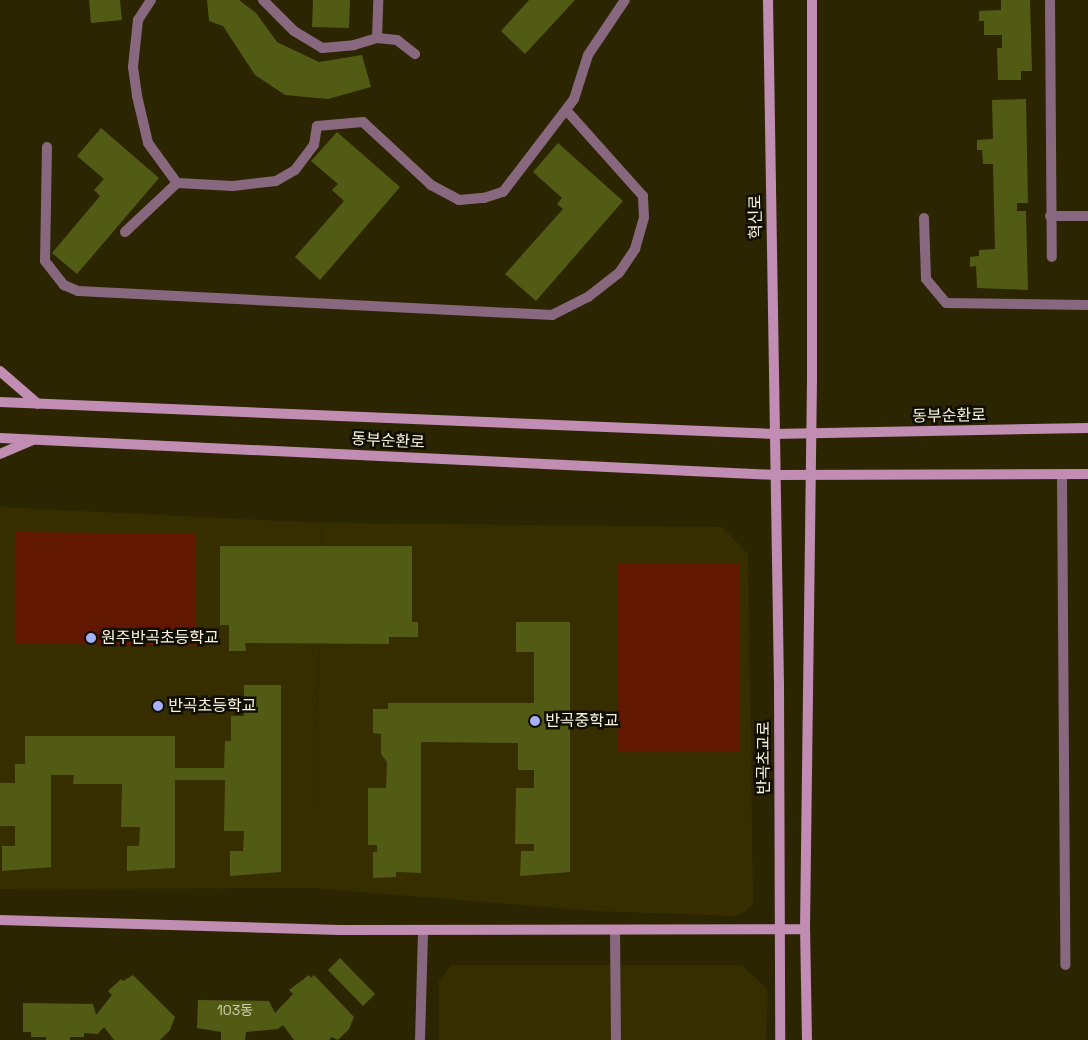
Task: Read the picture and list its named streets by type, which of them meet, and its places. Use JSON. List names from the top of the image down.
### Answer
{
  "streets": {
    "street": ["혁신로", "동부순환로", "반곡초교로"]
  },
  "crossings": [
    ["혁신로", "동부순환로"],
    ["혁신로", "반곡초교로"],
    ["동부순환로", "반곡초교로"]
  ],
  "places": ["원주반곡초등학교", "반곡초등학교", "반곡중학교"],
  "house_numbers": ["103동"]
}
